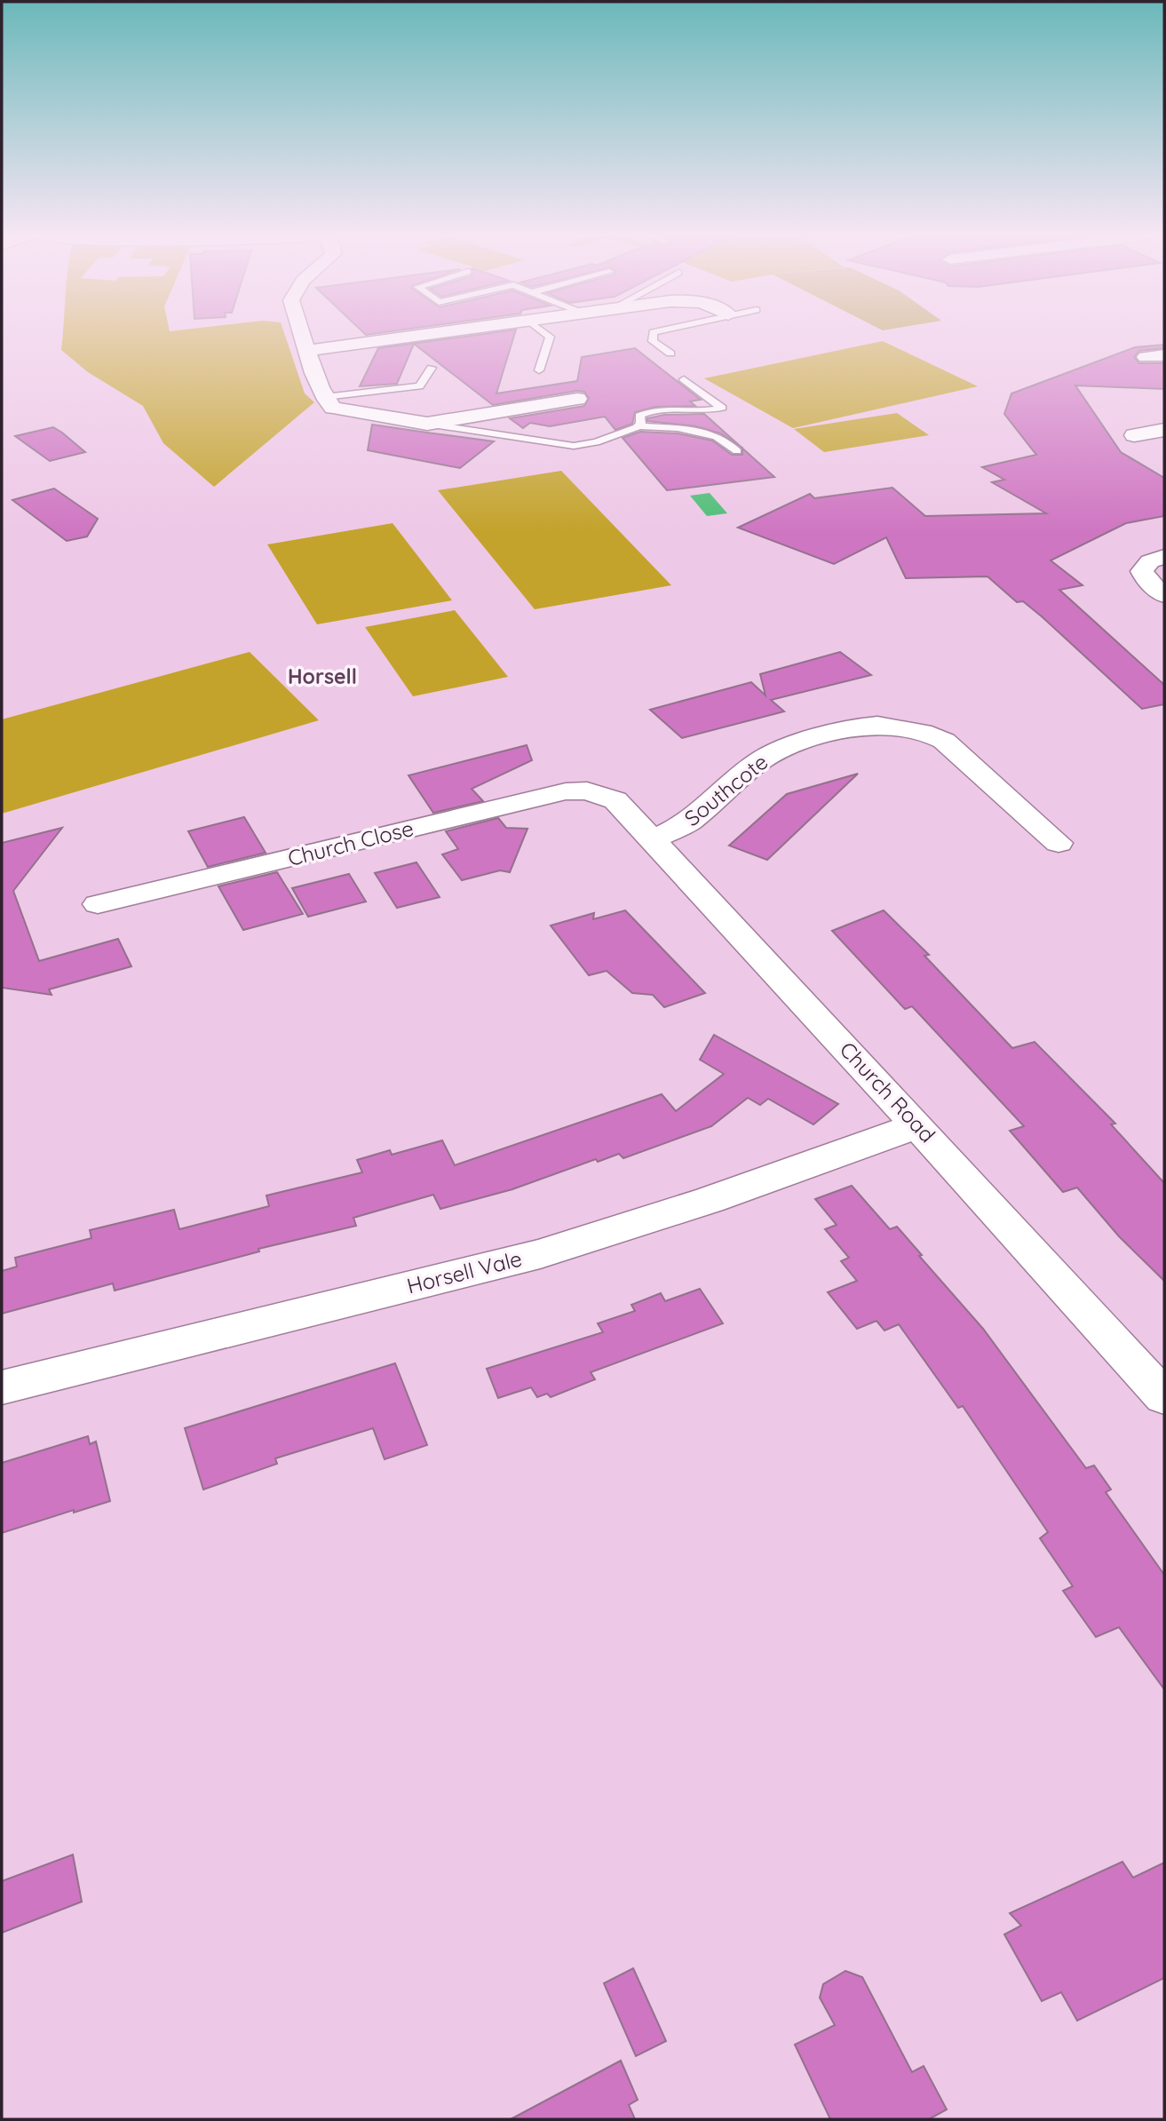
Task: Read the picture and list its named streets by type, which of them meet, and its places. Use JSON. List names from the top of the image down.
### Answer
{
  "streets": {
    "street": [
      "Southcote",
      "Church Close",
      "Church Road",
      "Horsell Vale"
    ]
  },
  "crossings": [
    ["Southcote", "Church Road"],
    ["Church Close", "Church Road"],
    ["Church Road", "Horsell Vale"]
  ],
  "districts": ["Horsell"]
}
